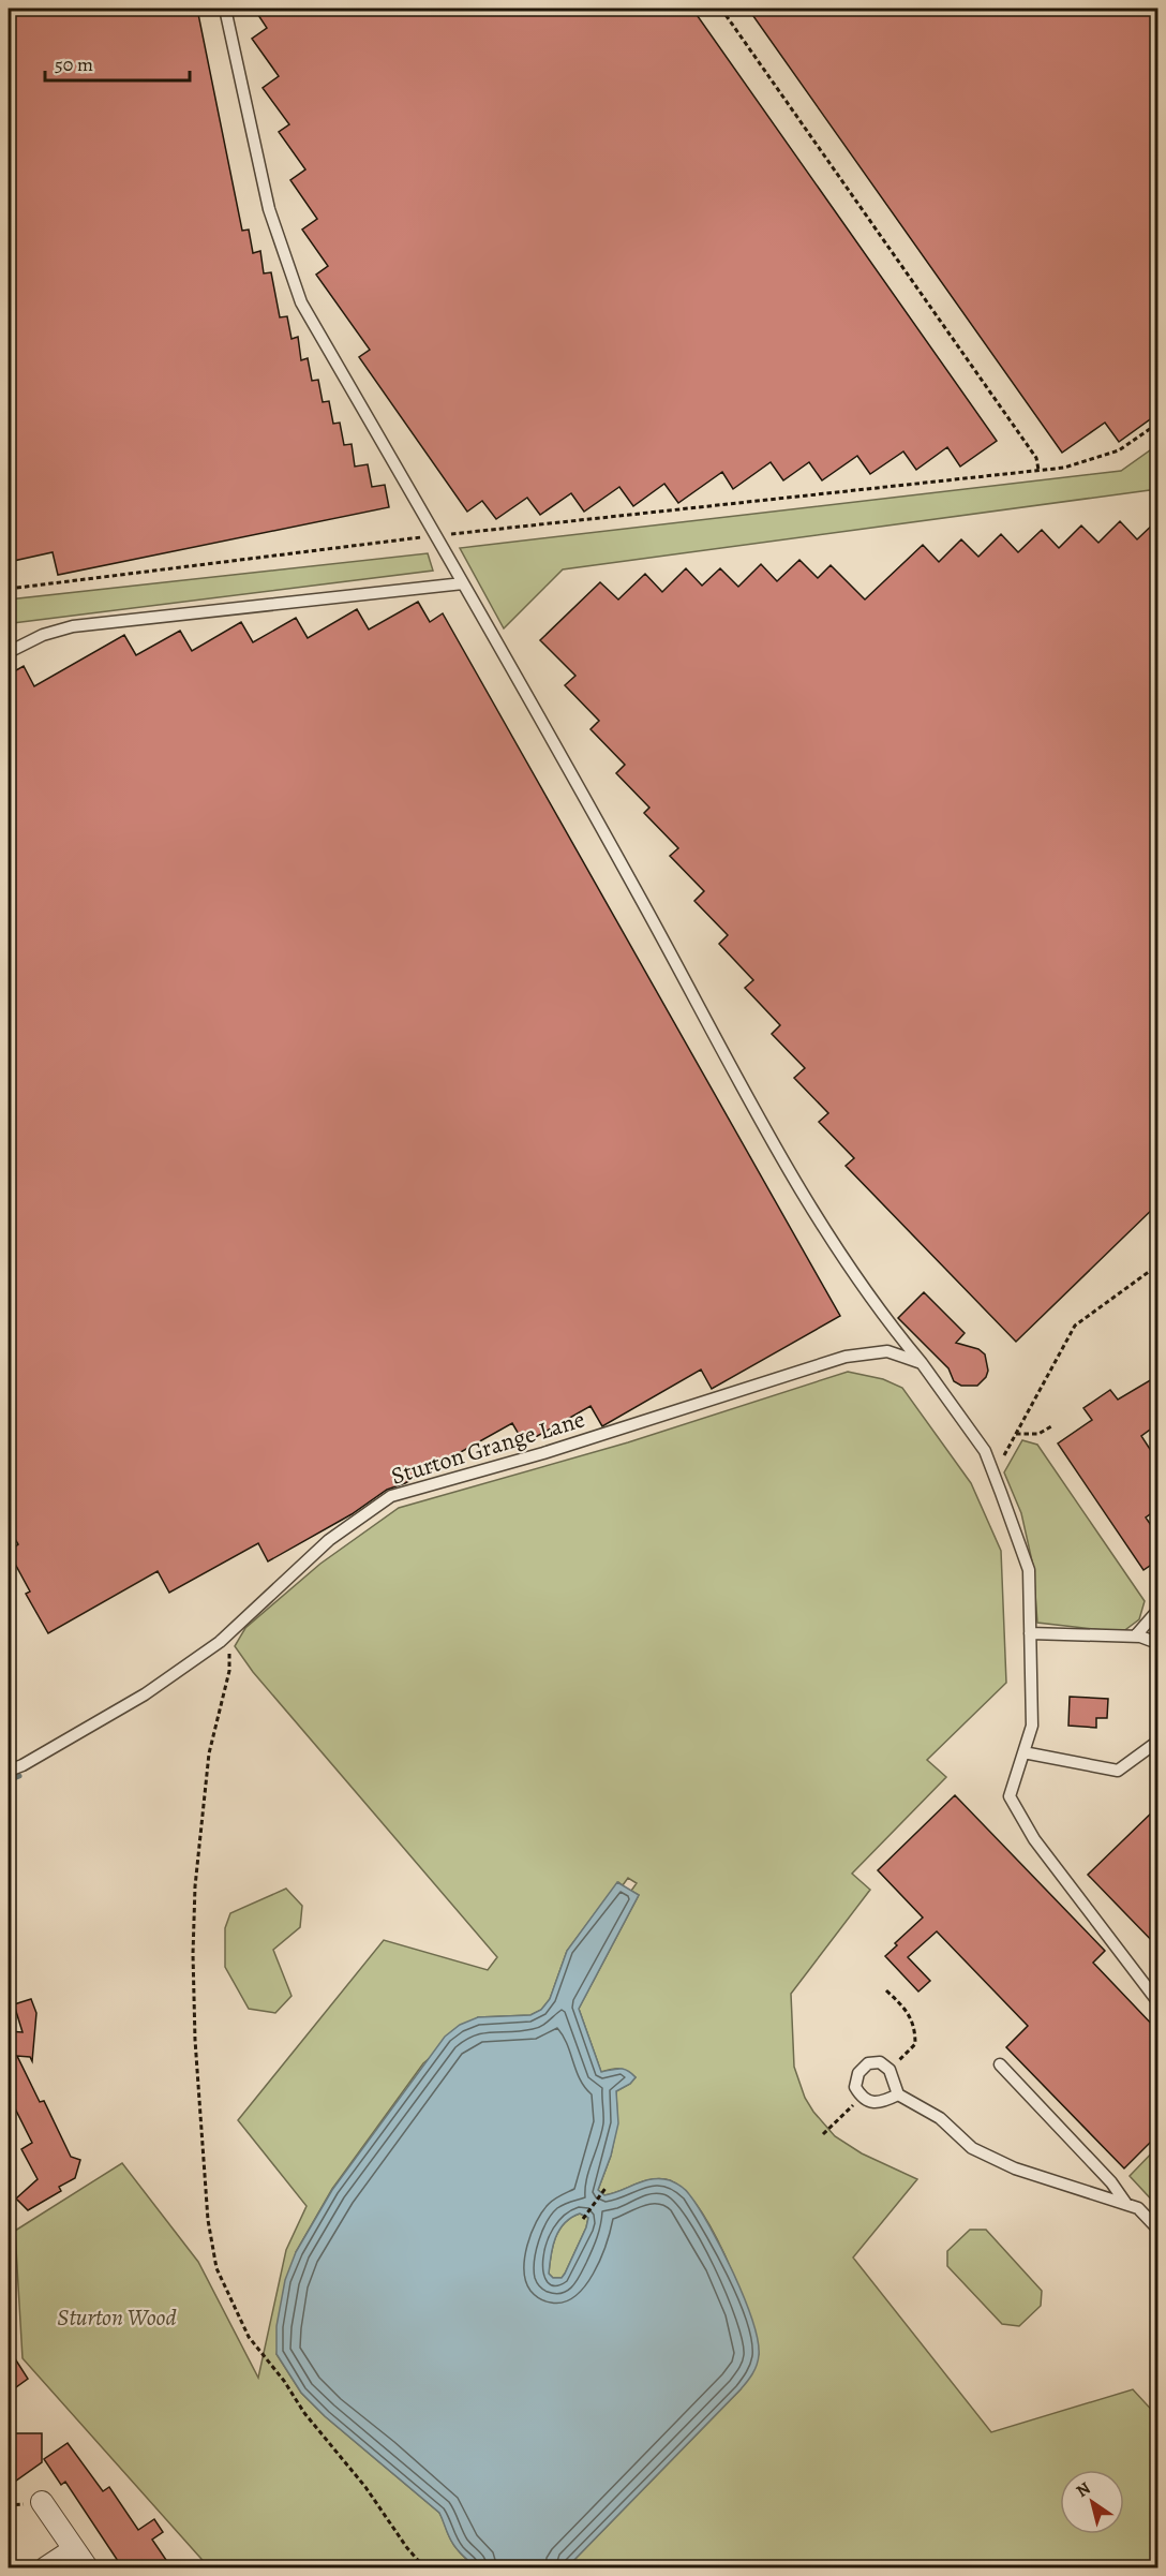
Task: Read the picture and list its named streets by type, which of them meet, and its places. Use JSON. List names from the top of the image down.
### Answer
{
  "streets": {
    "lane": ["Sturton Grange Lane"]
  },
  "parks": ["Sturton Wood"],
  "scale_bar": "50 m",
  "north": "top left"
}
